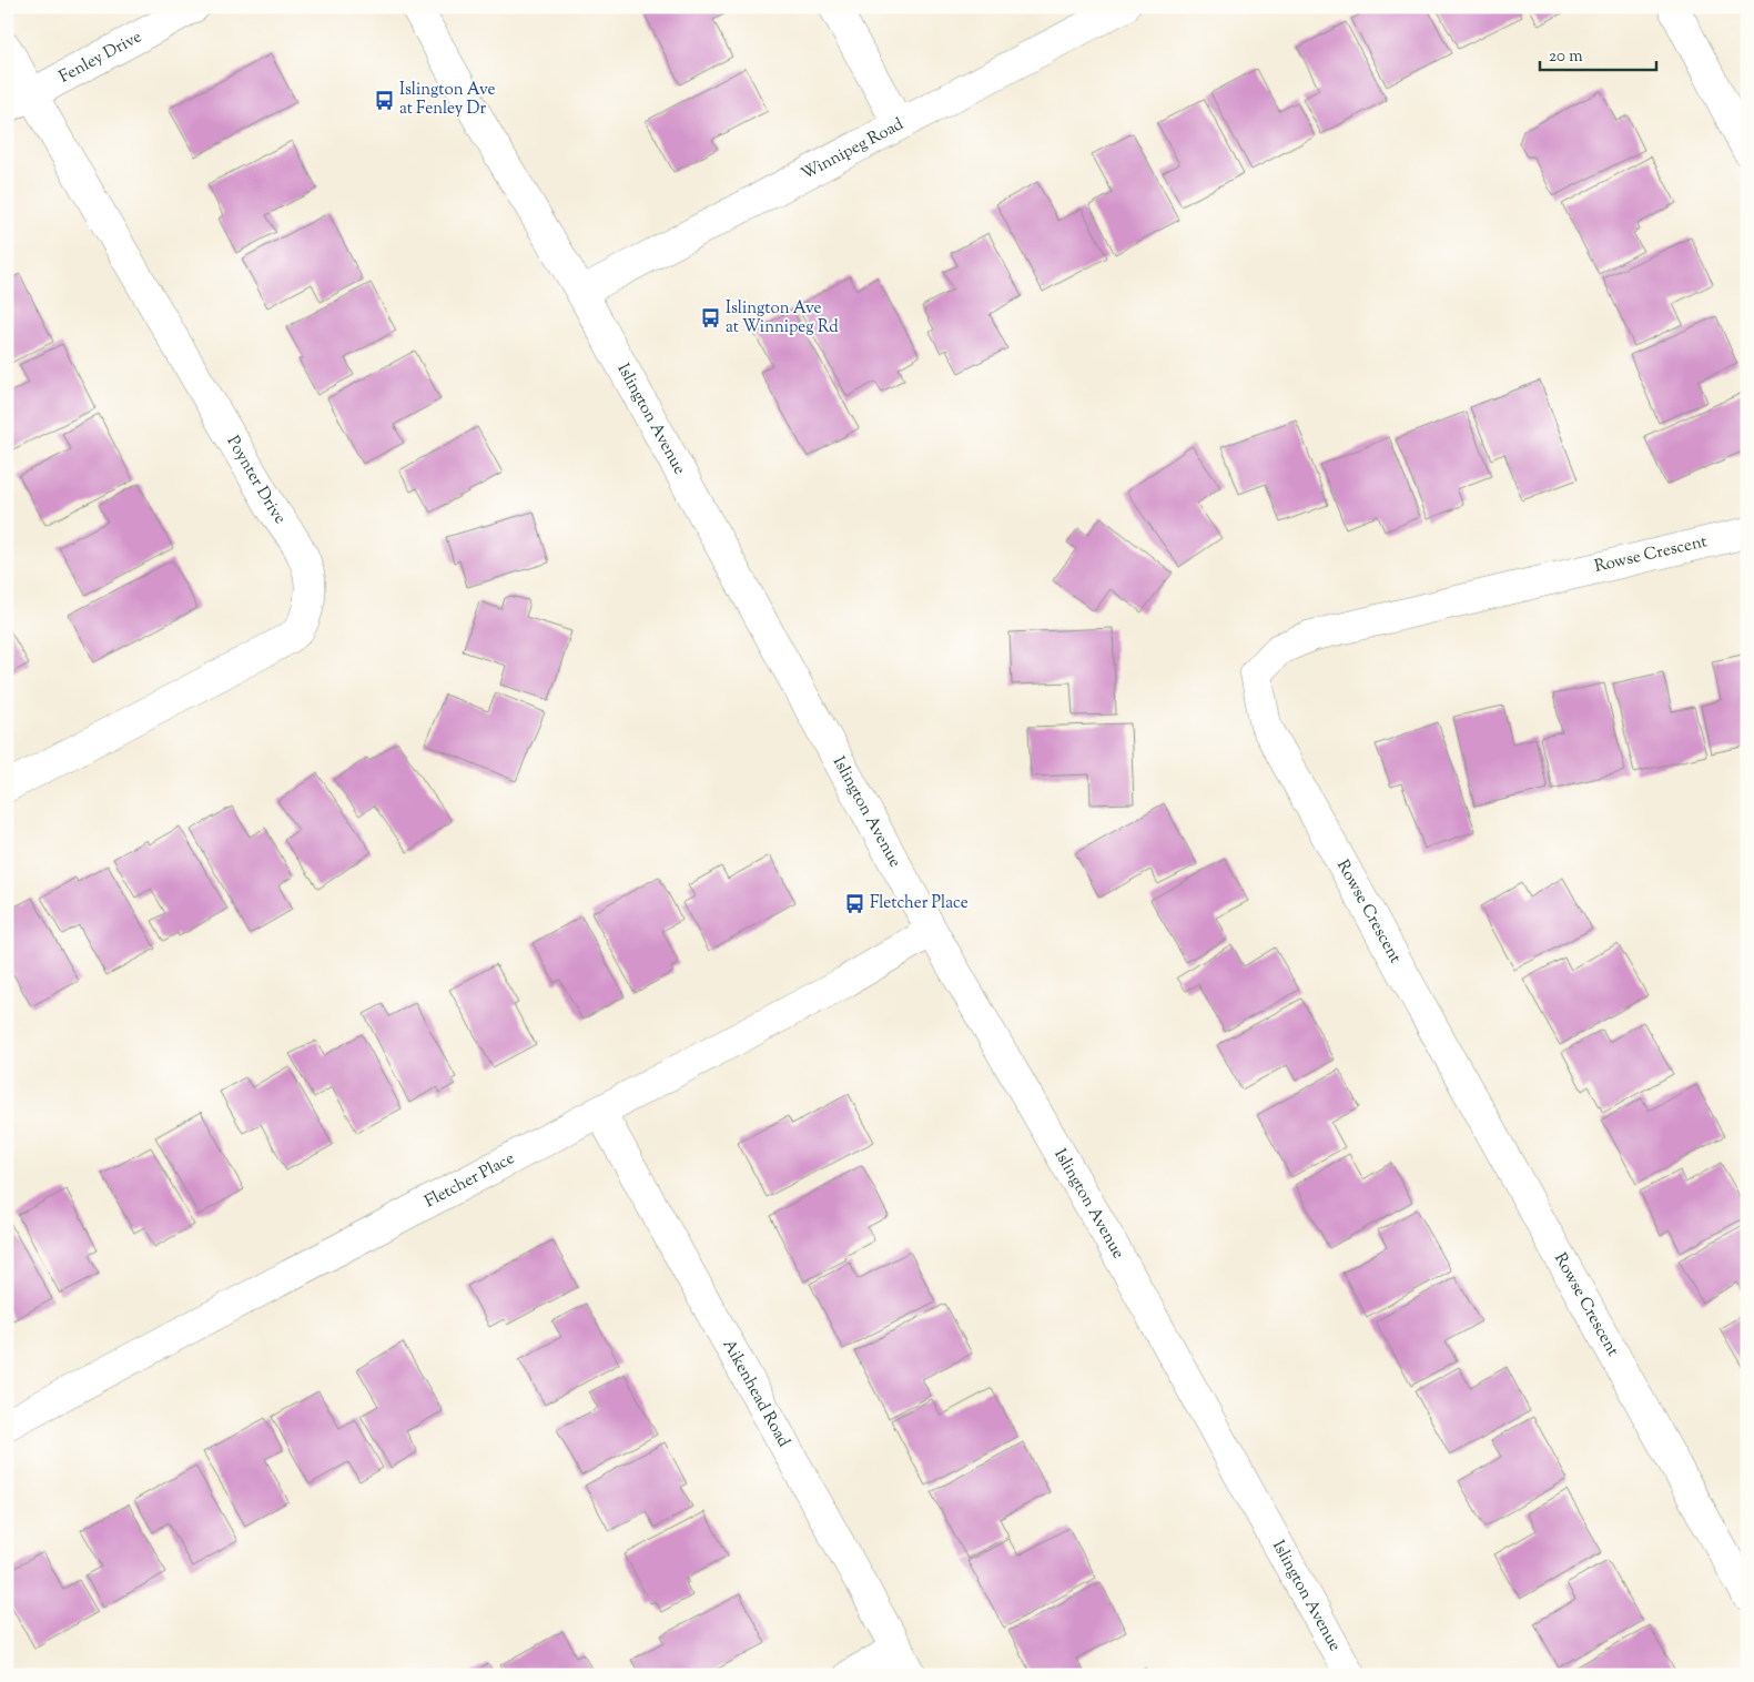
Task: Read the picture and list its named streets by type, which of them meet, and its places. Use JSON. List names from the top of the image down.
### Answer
{
  "streets": {
    "street": [
      "Fenley Drive",
      "Winnipeg Road",
      "Islington Avenue",
      "Poynter Drive",
      "Rowse Crescent",
      "Fletcher Place",
      "Aikenhead Road"
    ]
  },
  "crossings": [
    ["Fenley Drive", "Poynter Drive"],
    ["Winnipeg Road", "Islington Avenue"],
    ["Islington Avenue", "Fletcher Place"],
    ["Fletcher Place", "Aikenhead Road"]
  ],
  "places": {
    "bus stop": ["Islington Ave at Fenley Dr", "Islington Ave at Winnipeg Rd", "Fletcher Place"]
  },
  "scale_bar": "20 m"
}
